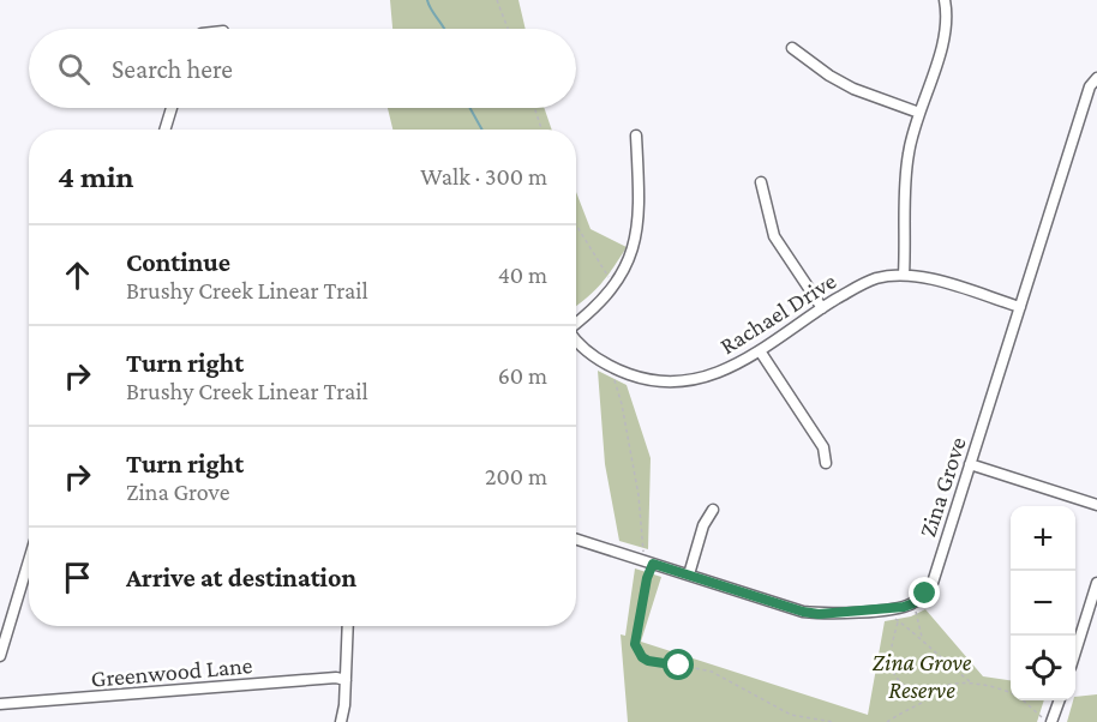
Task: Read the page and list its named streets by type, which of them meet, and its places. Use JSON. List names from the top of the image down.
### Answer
{
  "streets": {
    "street": ["Rachael Drive", "Zina Grove", "Greenwood Lane"]
  },
  "crossings": [
    ["Rachael Drive", "Zina Grove"]
  ],
  "parks": ["Zina Grove Reserve"],
  "page": {
    "search": "Search here",
    "heading": ["4 min", "Walk · 300 m"],
    "list": [
      ["Continue", "Brushy Creek Linear Trail", "40 m"],
      ["Turn right", "Brushy Creek Linear Trail", "60 m"],
      ["Turn right", "Zina Grove", "200 m"],
      "Arrive at destination"
    ],
    "map_buttons": ["+", "−"]
  }
}
